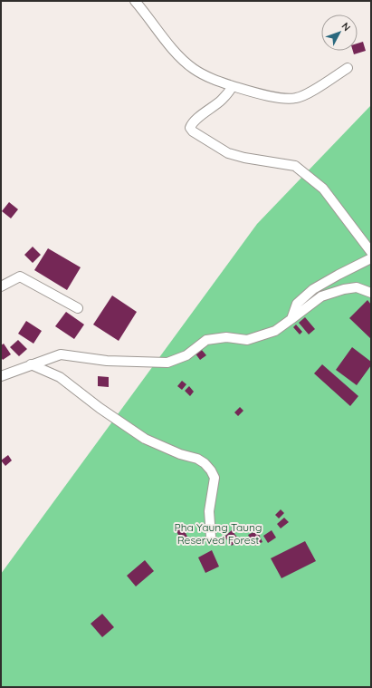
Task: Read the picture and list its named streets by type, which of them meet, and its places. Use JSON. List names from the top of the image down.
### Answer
{
  "parks": ["Pha Yaung Taung Reserved Forest"],
  "north": "top right"
}
